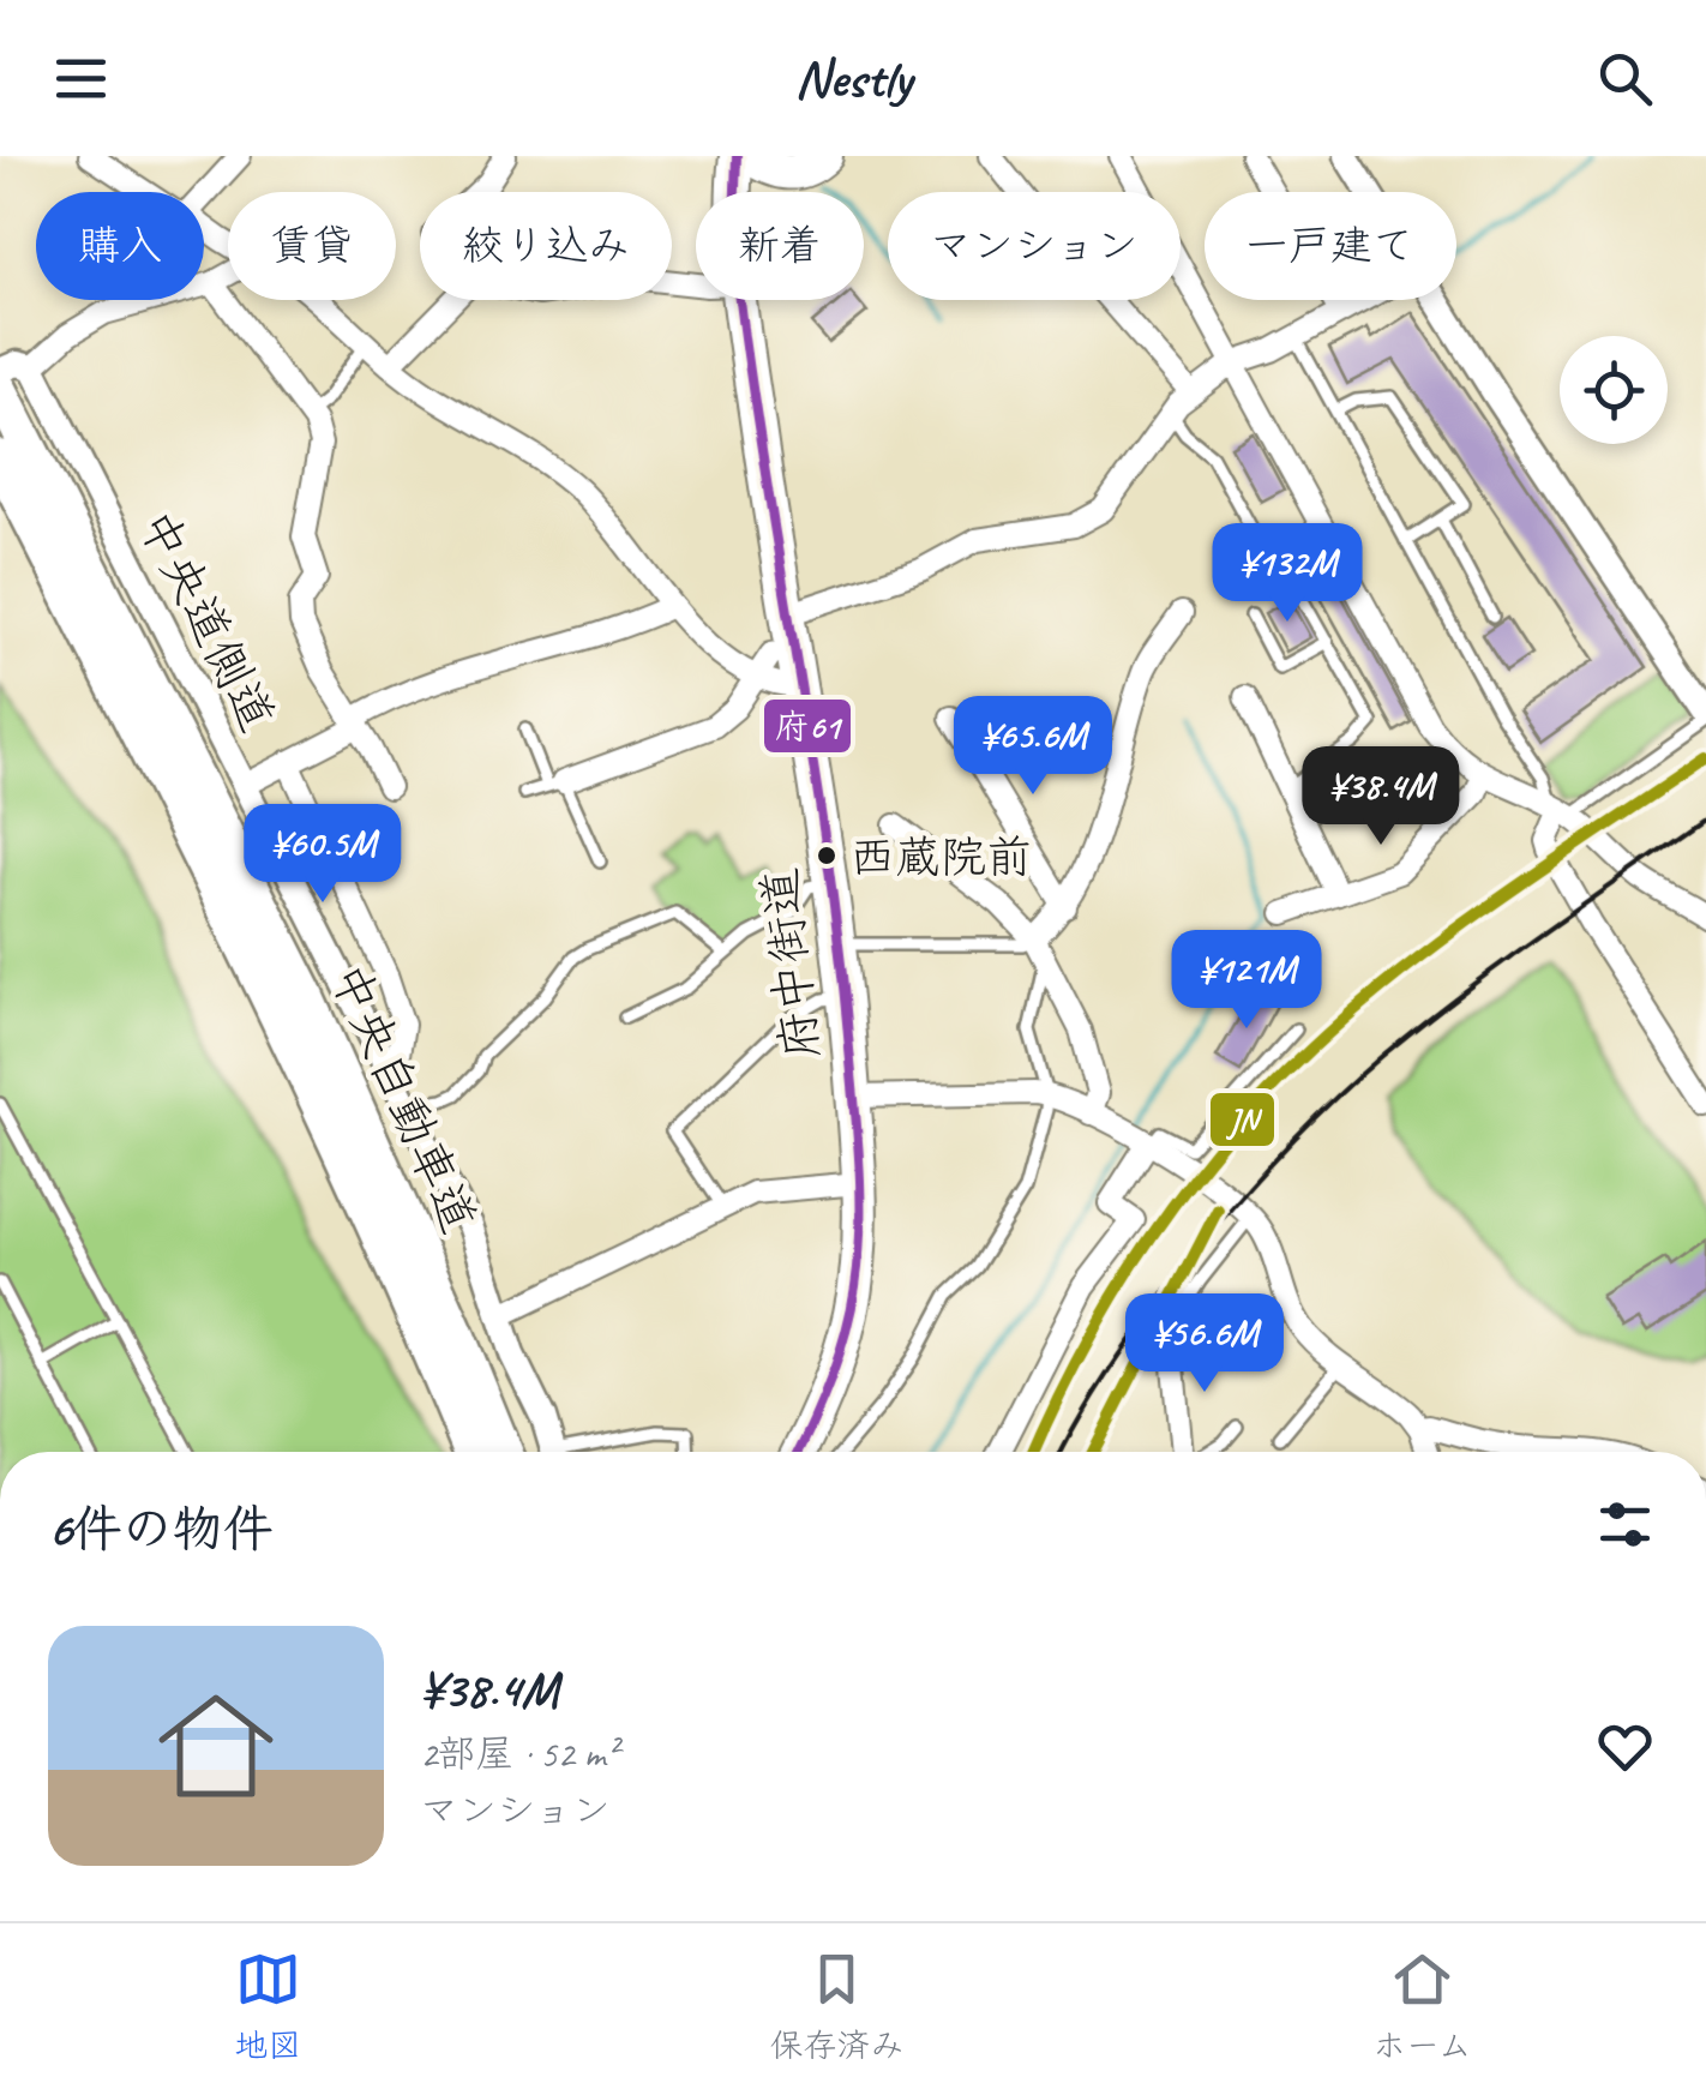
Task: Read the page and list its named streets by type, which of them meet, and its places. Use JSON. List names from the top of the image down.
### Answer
{
  "streets": {
    "highway": ["中央自動車道"],
    "main road": ["府中街道"],
    "street": ["中央道側道"]
  },
  "places": ["西蔵院前"],
  "lines": ["transit line 府61", "transit line JN"],
  "page": {
    "header": "Nestly",
    "chip": [
      "購入",
      "賃貸",
      "絞り込み",
      "新着",
      "マンション",
      "一戸建て"
    ],
    "price": [
      "¥132M",
      "¥65.6M",
      "¥38.4M",
      "¥60.5M",
      "¥121M",
      "¥56.6M"
    ],
    "heading": "6件の物件",
    "list": [
      {
        "name": "¥38.4M",
        "note": "2部屋 · 52 m² · マンション"
      }
    ],
    "tabs": ["地図", "保存済み", "ホーム"]
  }
}
